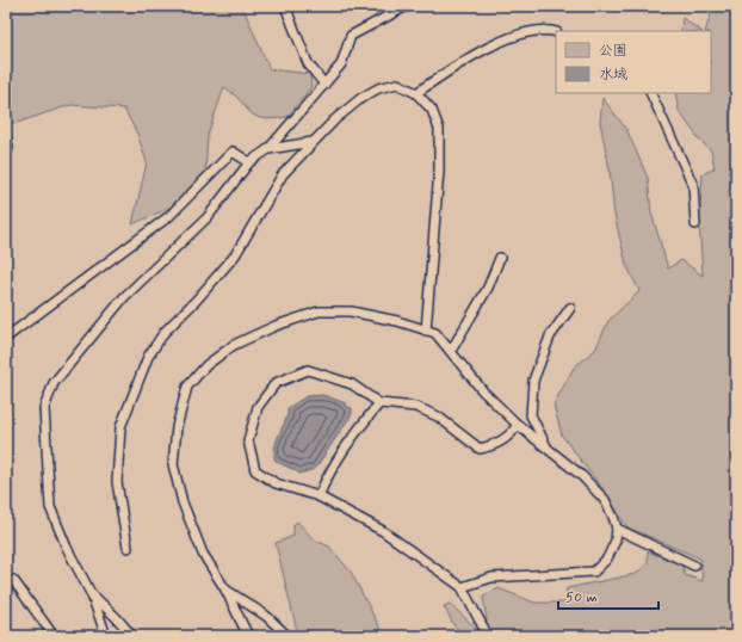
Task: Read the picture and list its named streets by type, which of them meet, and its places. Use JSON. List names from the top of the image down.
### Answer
{
  "legend": ["公園", "水域"],
  "scale_bar": "50 m"
}
